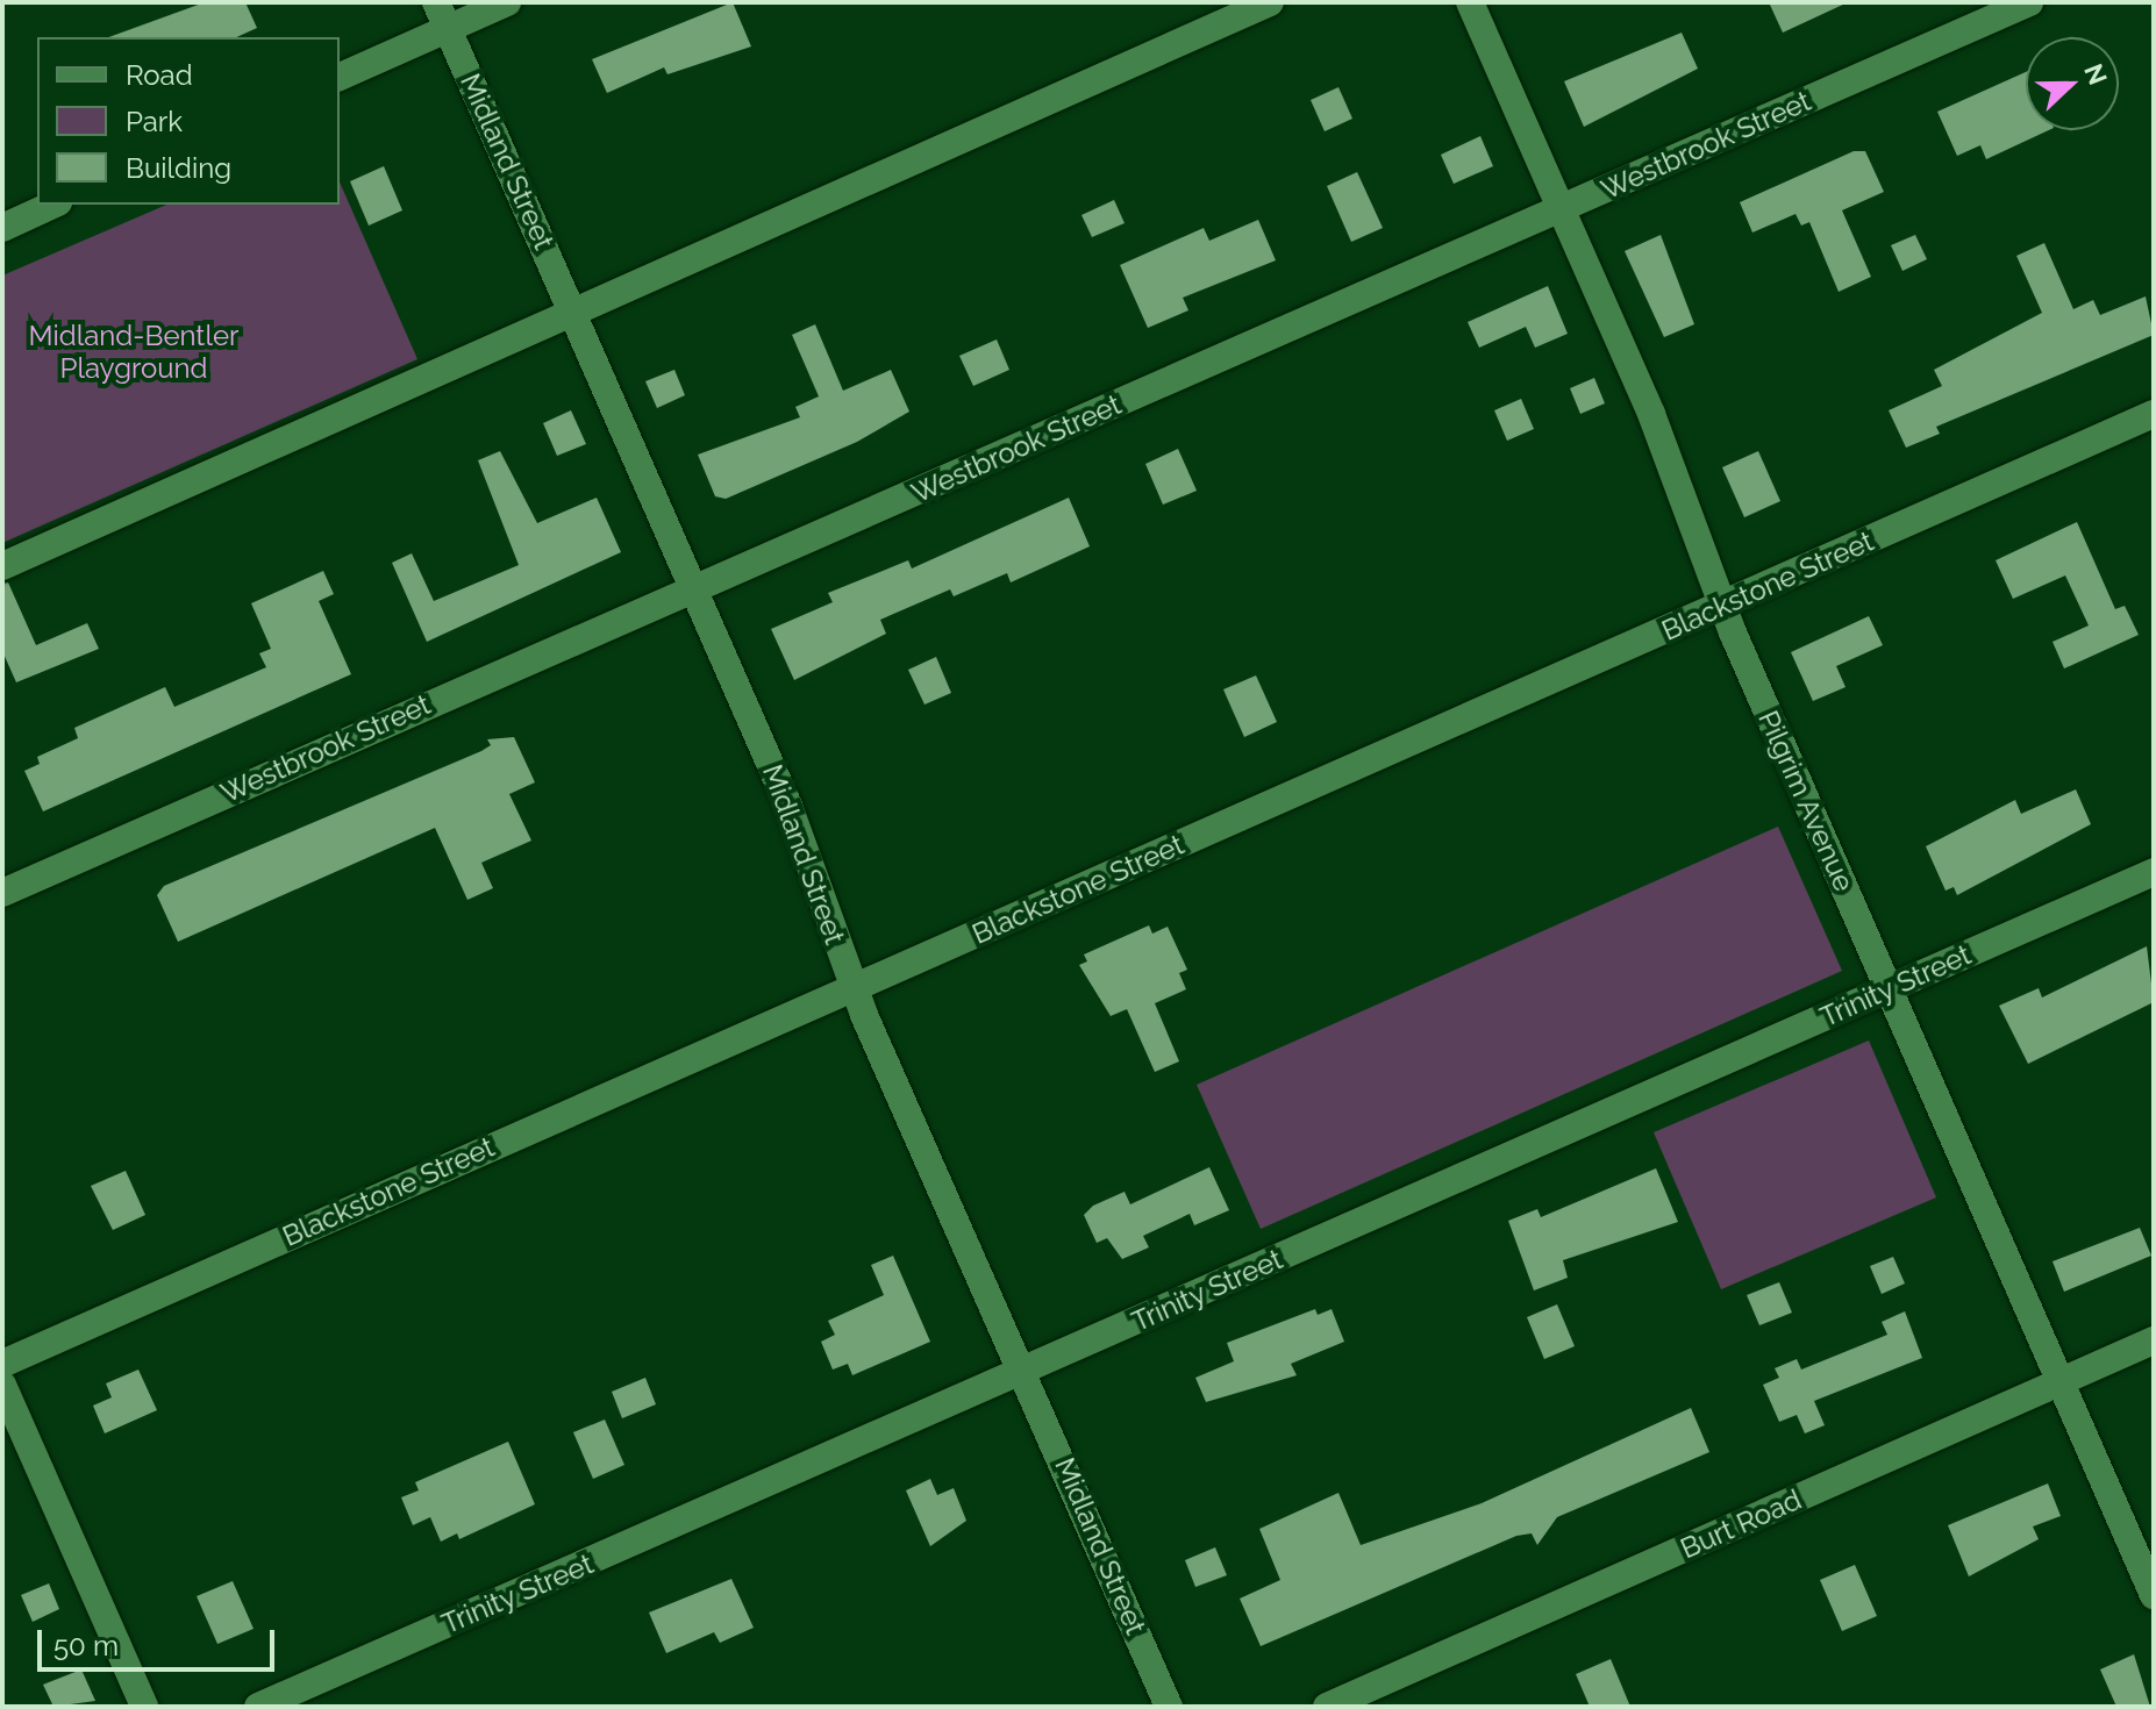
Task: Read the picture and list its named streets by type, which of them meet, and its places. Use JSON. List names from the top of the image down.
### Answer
{
  "streets": {
    "street": [
      "Westbrook Street",
      "Midland Street",
      "Blackstone Street",
      "Pilgrim Avenue",
      "Trinity Street",
      "Burt Road"
    ]
  },
  "crossings": [
    ["Westbrook Street", "Midland Street"],
    ["Westbrook Street", "Pilgrim Avenue"],
    ["Midland Street", "Blackstone Street"],
    ["Midland Street", "Trinity Street"],
    ["Blackstone Street", "Pilgrim Avenue"],
    ["Pilgrim Avenue", "Trinity Street"],
    ["Pilgrim Avenue", "Burt Road"]
  ],
  "parks": ["Midland-Bentler Playground"],
  "legend": ["Road", "Park", "Building"],
  "scale_bar": "50 m",
  "north": "right"
}
